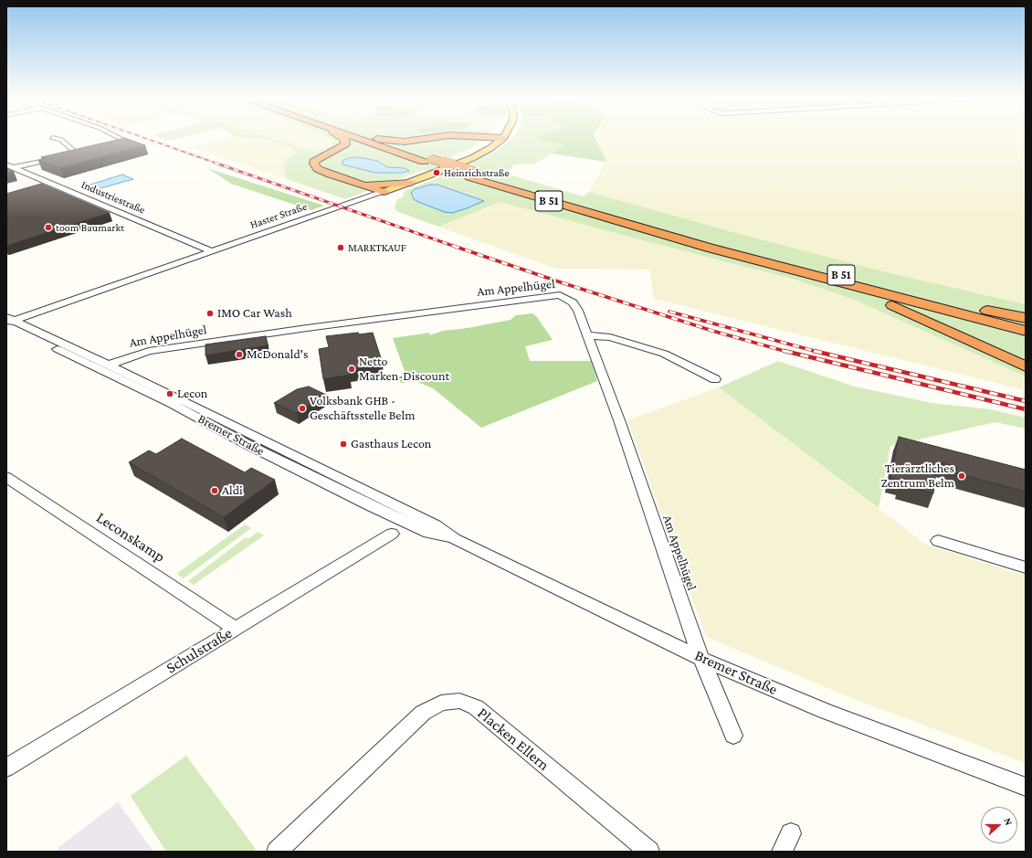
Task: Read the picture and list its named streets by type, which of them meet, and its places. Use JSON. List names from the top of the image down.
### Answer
{
  "streets": {
    "highway": ["B 51"],
    "main road": ["Haster Straße"],
    "street": [
      "Industriestraße",
      "Am Appelhügel",
      "Bremer Straße",
      "Leconskamp",
      "Schulstraße",
      "Placken Ellern"
    ]
  },
  "crossings": [
    ["Industriestraße", "Haster Straße"],
    ["Haster Straße", "Bremer Straße"],
    ["Am Appelhügel", "Bremer Straße"],
    ["Leconskamp", "Schulstraße"]
  ],
  "places": [
    "Heinrichstraße",
    "toom Baumarkt",
    "MARKTKAUF",
    "IMO Car Wash",
    "McDonald's",
    "Netto Marken-Discount",
    "Lecon",
    "Volksbank GHB - Geschäftsstelle Belm",
    "Gasthaus Lecon",
    "Tierärztliches Zentrum Belm",
    "Aldi"
  ],
  "north": "right"
}
